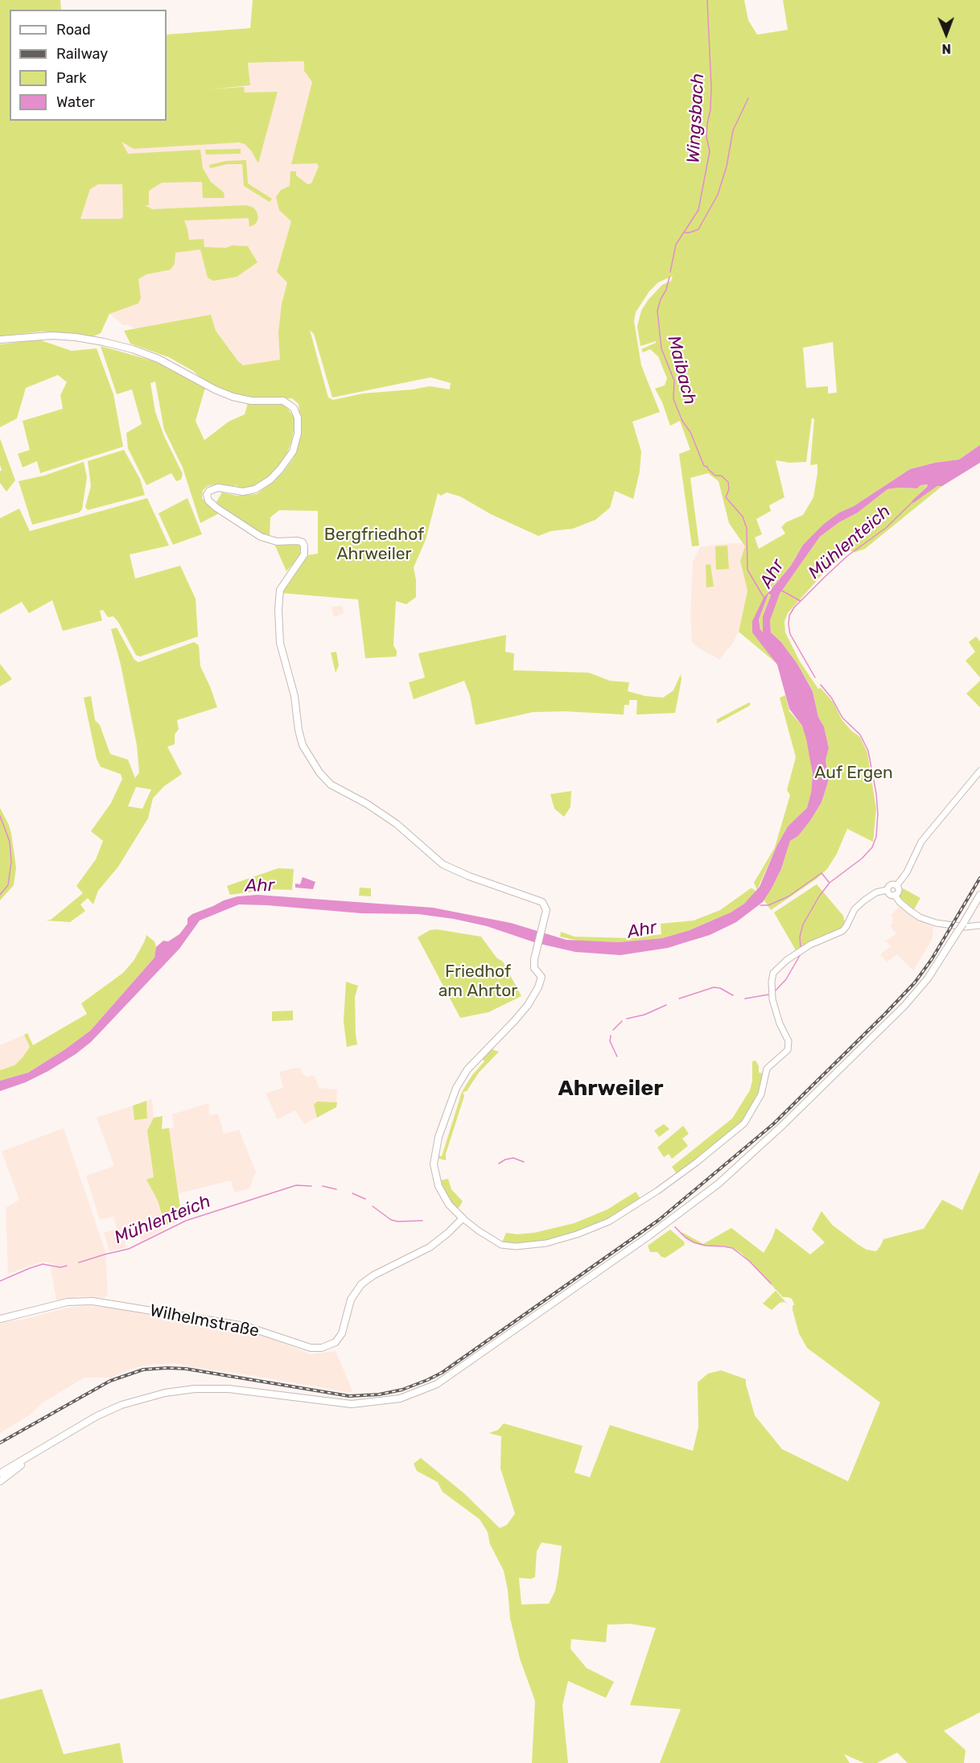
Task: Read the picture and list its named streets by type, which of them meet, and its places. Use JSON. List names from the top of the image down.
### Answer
{
  "streets": {
    "main road": ["Wilhelmstraße"]
  },
  "districts": ["Ahrweiler"],
  "water": [
    "Wingsbach",
    "Maibach",
    "Mühlenteich",
    "Ahr"
  ],
  "parks": ["Bergfriedhof Ahrweiler", "Auf Ergen", "Friedhof am Ahrtor"],
  "legend": [
    "Road",
    "Railway",
    "Park",
    "Water"
  ],
  "north": "bottom"
}
